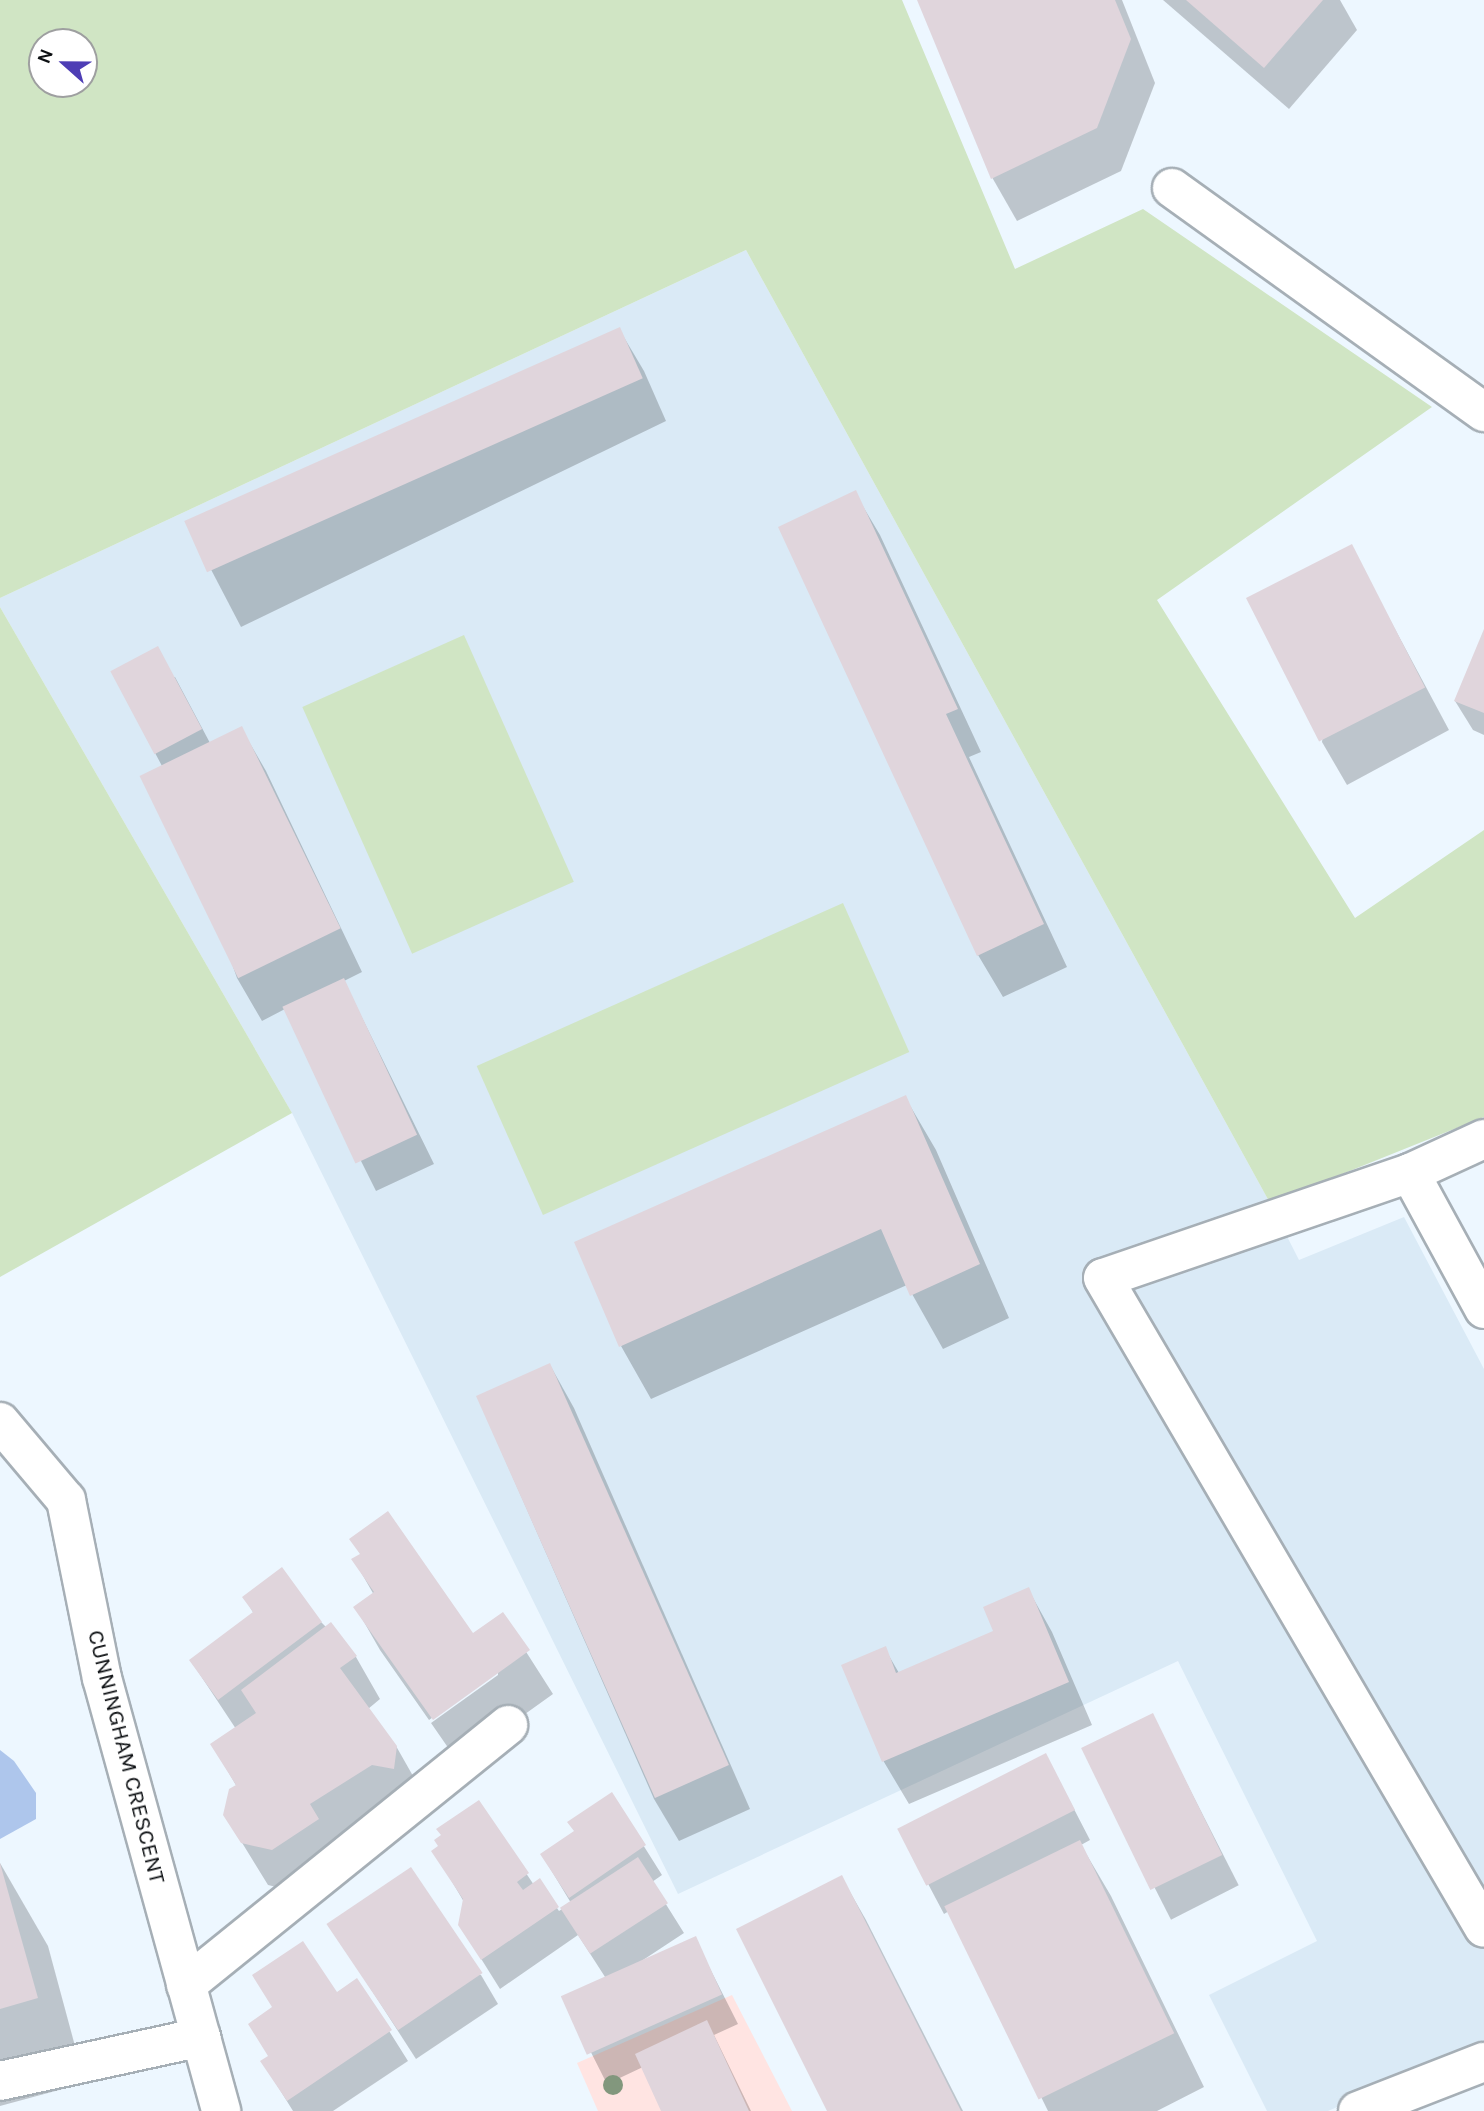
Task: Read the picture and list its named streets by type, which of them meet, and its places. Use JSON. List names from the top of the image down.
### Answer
{
  "streets": {
    "street": ["CUNNINGHAM CRESCENT"]
  },
  "north": "left"
}
